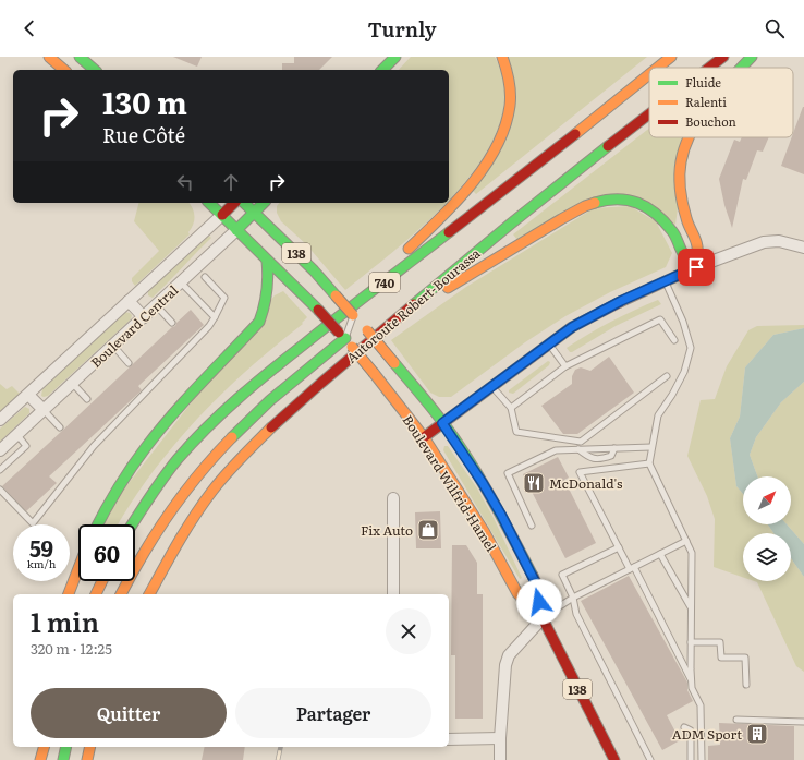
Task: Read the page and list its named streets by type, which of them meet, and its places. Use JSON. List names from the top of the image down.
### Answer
{
  "streets": {
    "main road": [
      "138",
      "740",
      "Autoroute Robert-Bourassa",
      "Boulevard Central",
      "Boulevard Wilfrid-Hamel"
    ]
  },
  "crossings": [
    ["Boulevard Central", "Boulevard Wilfrid-Hamel"]
  ],
  "places": {
    "restaurant": ["McDonald's"],
    "shop": ["Fix Auto"],
    "building": ["ADM Sport"]
  },
  "legend": ["Fluide", "Ralenti", "Bouchon"],
  "north": "top right",
  "page": {
    "header": "Turnly",
    "turn": ["130 m", "Rue Côté"],
    "speed": "59 km/h",
    "limit": "60",
    "heading": ["1 min", "320 m · 12:25"],
    "buttons": ["Quitter", "Partager"]
  }
}
